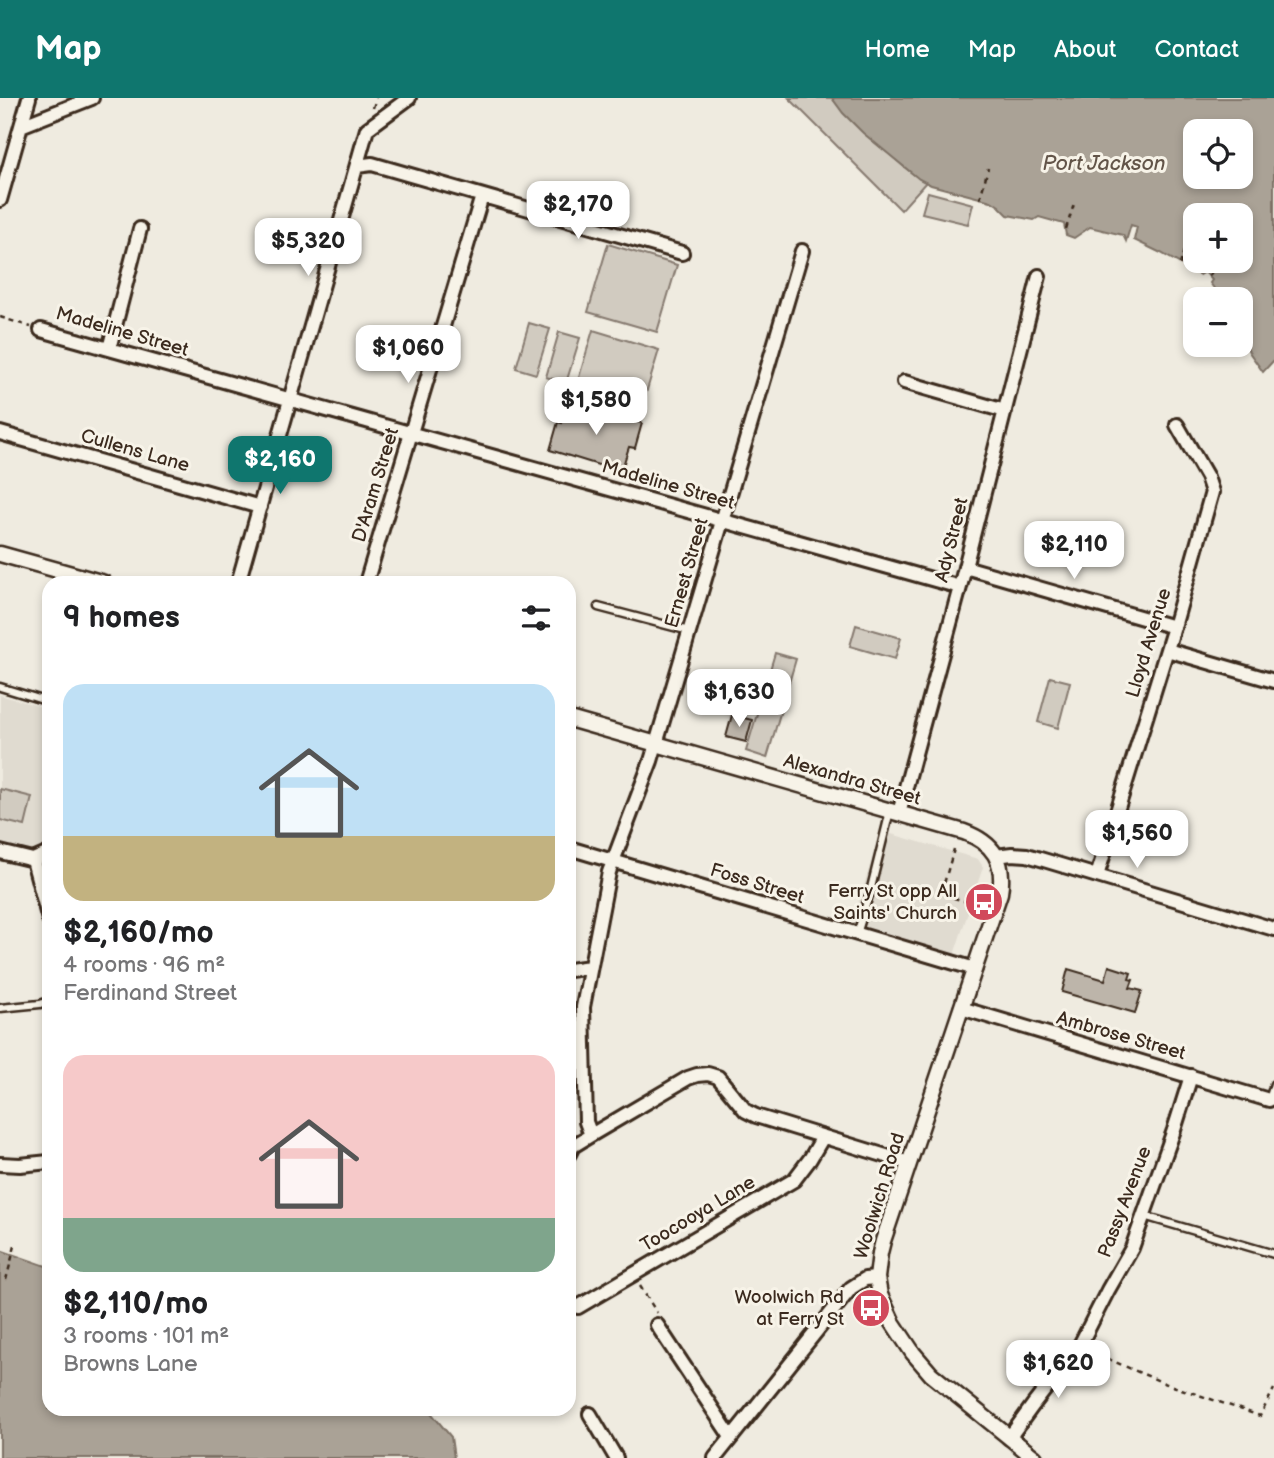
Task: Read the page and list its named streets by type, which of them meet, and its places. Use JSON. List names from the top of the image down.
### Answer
{
  "streets": {
    "street": [
      "Madeline Street",
      "Cullens Lane",
      "D'Aram Street",
      "Ady Street",
      "Ernest Street",
      "Lloyd Avenue",
      "Alexandra Street",
      "Foss Street",
      "Ambrose Street",
      "Woolwich Road",
      "Passy Avenue",
      "Toocooya Lane"
    ]
  },
  "crossings": [
    ["Madeline Street", "D'Aram Street"],
    ["Madeline Street", "Ady Street"],
    ["Madeline Street", "Ernest Street"],
    ["Ady Street", "Alexandra Street"],
    ["Ernest Street", "Alexandra Street"],
    ["Ernest Street", "Foss Street"],
    ["Alexandra Street", "Woolwich Road"],
    ["Foss Street", "Woolwich Road"],
    ["Ambrose Street", "Woolwich Road"],
    ["Ambrose Street", "Passy Avenue"],
    ["Woolwich Road", "Passy Avenue"]
  ],
  "water": ["Port Jackson"],
  "places": {
    "bus stop": ["Ferry St opp All Saints' Church", "Woolwich Rd at Ferry St"]
  },
  "page": {
    "header": "Map",
    "nav": [
      "Home",
      "Map",
      "About",
      "Contact"
    ],
    "map_buttons": ["+", "−"],
    "price": [
      "$2,170",
      "$5,320",
      "$1,060",
      "$1,580",
      "$2,160",
      "$2,110",
      "$1,630",
      "$1,560",
      "$1,620"
    ],
    "heading": "9 homes",
    "list": [
      {
        "name": "$2,160/mo",
        "note": "4 rooms · 96 m² · Ferdinand Street"
      },
      {
        "name": "$2,110/mo",
        "note": "3 rooms · 101 m² · Browns Lane"
      }
    ]
  }
}
